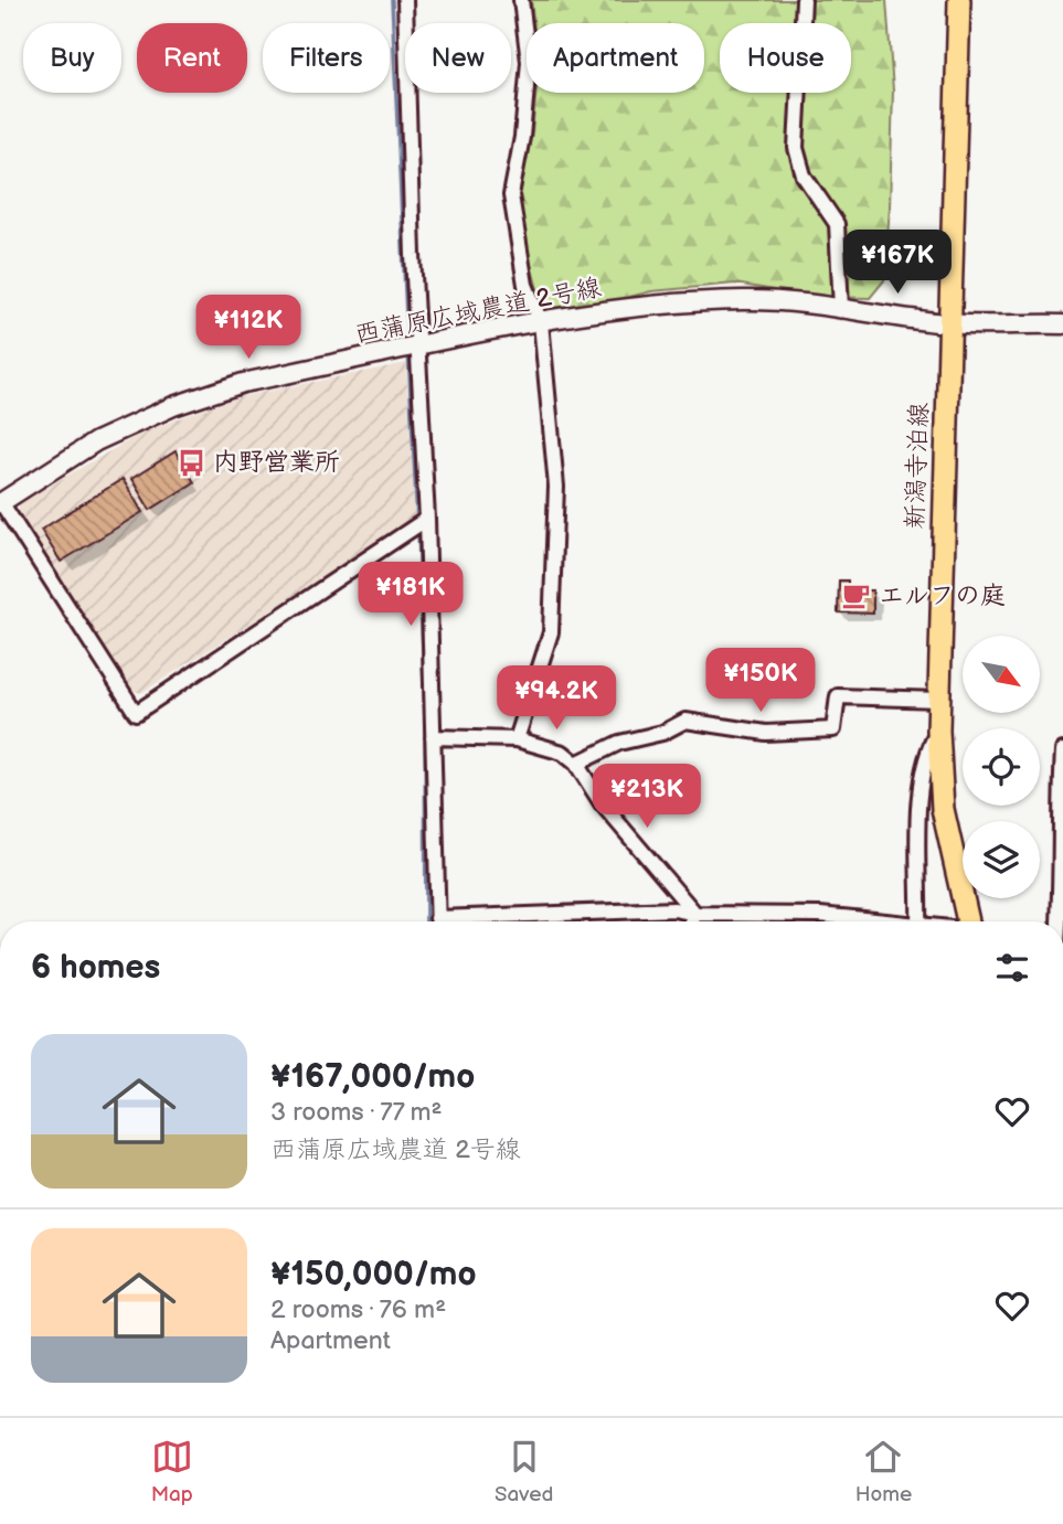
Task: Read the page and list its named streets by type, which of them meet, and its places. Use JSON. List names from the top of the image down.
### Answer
{
  "streets": {
    "main road": ["新潟寺泊線"],
    "street": ["西蒲原広域農道 2号線"]
  },
  "crossings": [
    ["西蒲原広域農道 2号線", "新潟寺泊線"]
  ],
  "places": {
    "bus stop": ["内野営業所"],
    "cafe": ["エルフの庭"]
  },
  "north": "bottom right",
  "page": {
    "chip": [
      "Buy",
      "Rent",
      "Filters",
      "New",
      "Apartment",
      "House"
    ],
    "price": [
      "¥167K",
      "¥112K",
      "¥181K",
      "¥150K",
      "¥94.2K",
      "¥213K"
    ],
    "heading": "6 homes",
    "list": [
      {
        "name": "¥167,000/mo",
        "note": "3 rooms · 77 m² · 西蒲原広域農道 2号線"
      },
      {
        "name": "¥150,000/mo",
        "note": "2 rooms · 76 m² · Apartment"
      }
    ],
    "tabs": ["Map", "Saved", "Home"]
  }
}
